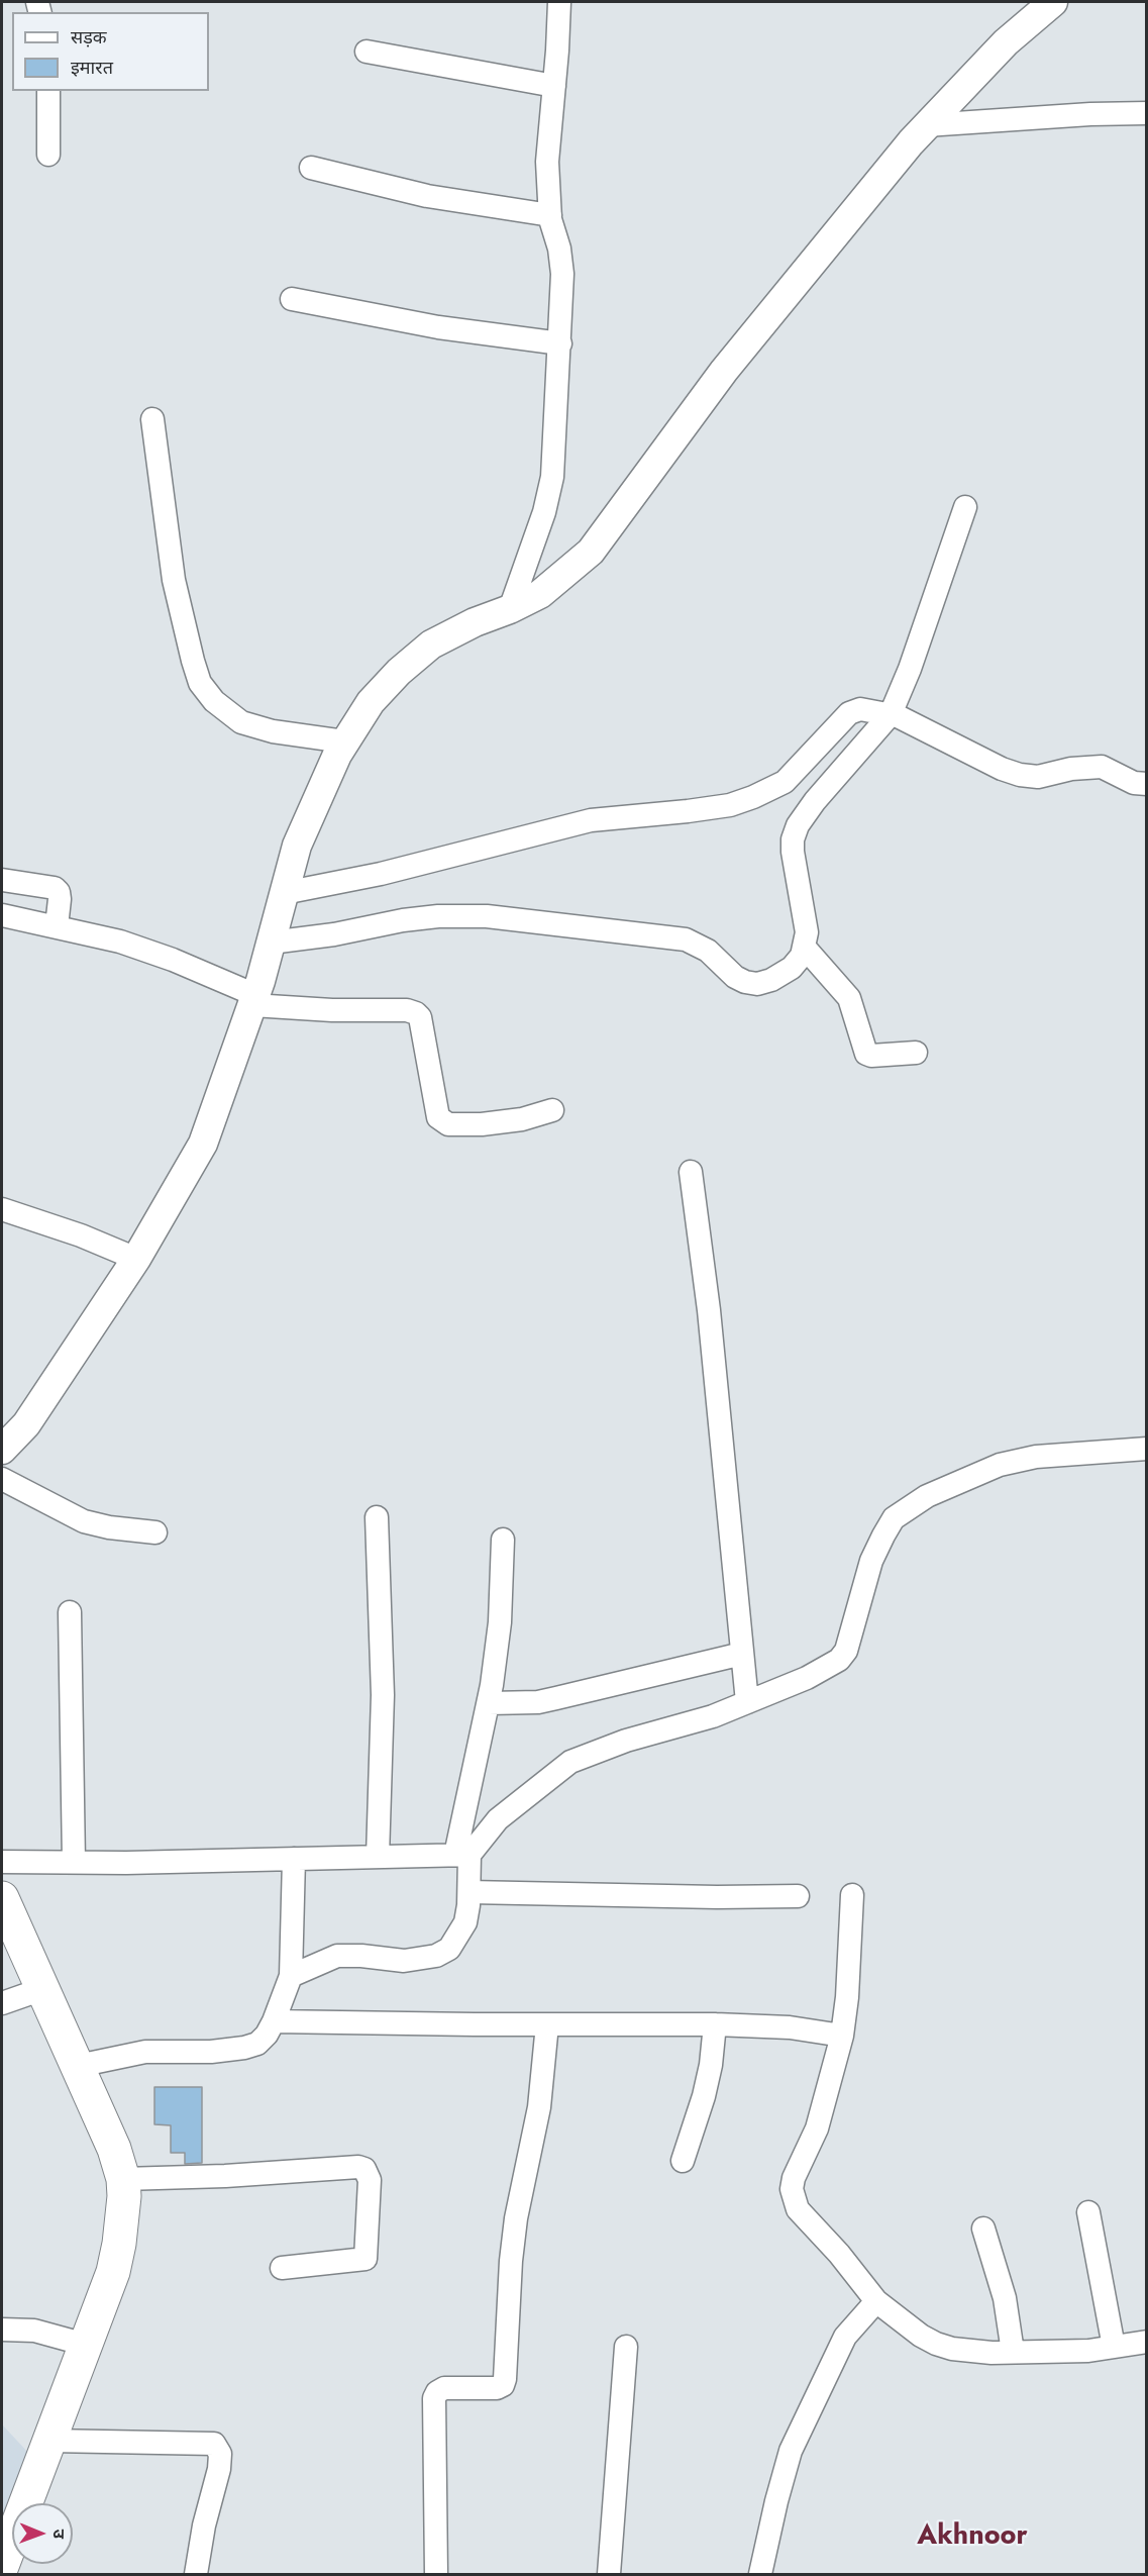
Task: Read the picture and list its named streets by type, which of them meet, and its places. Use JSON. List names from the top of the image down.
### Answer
{
  "districts": ["Akhnoor"],
  "legend": ["सड़क", "इमारत"],
  "north": "right"
}
